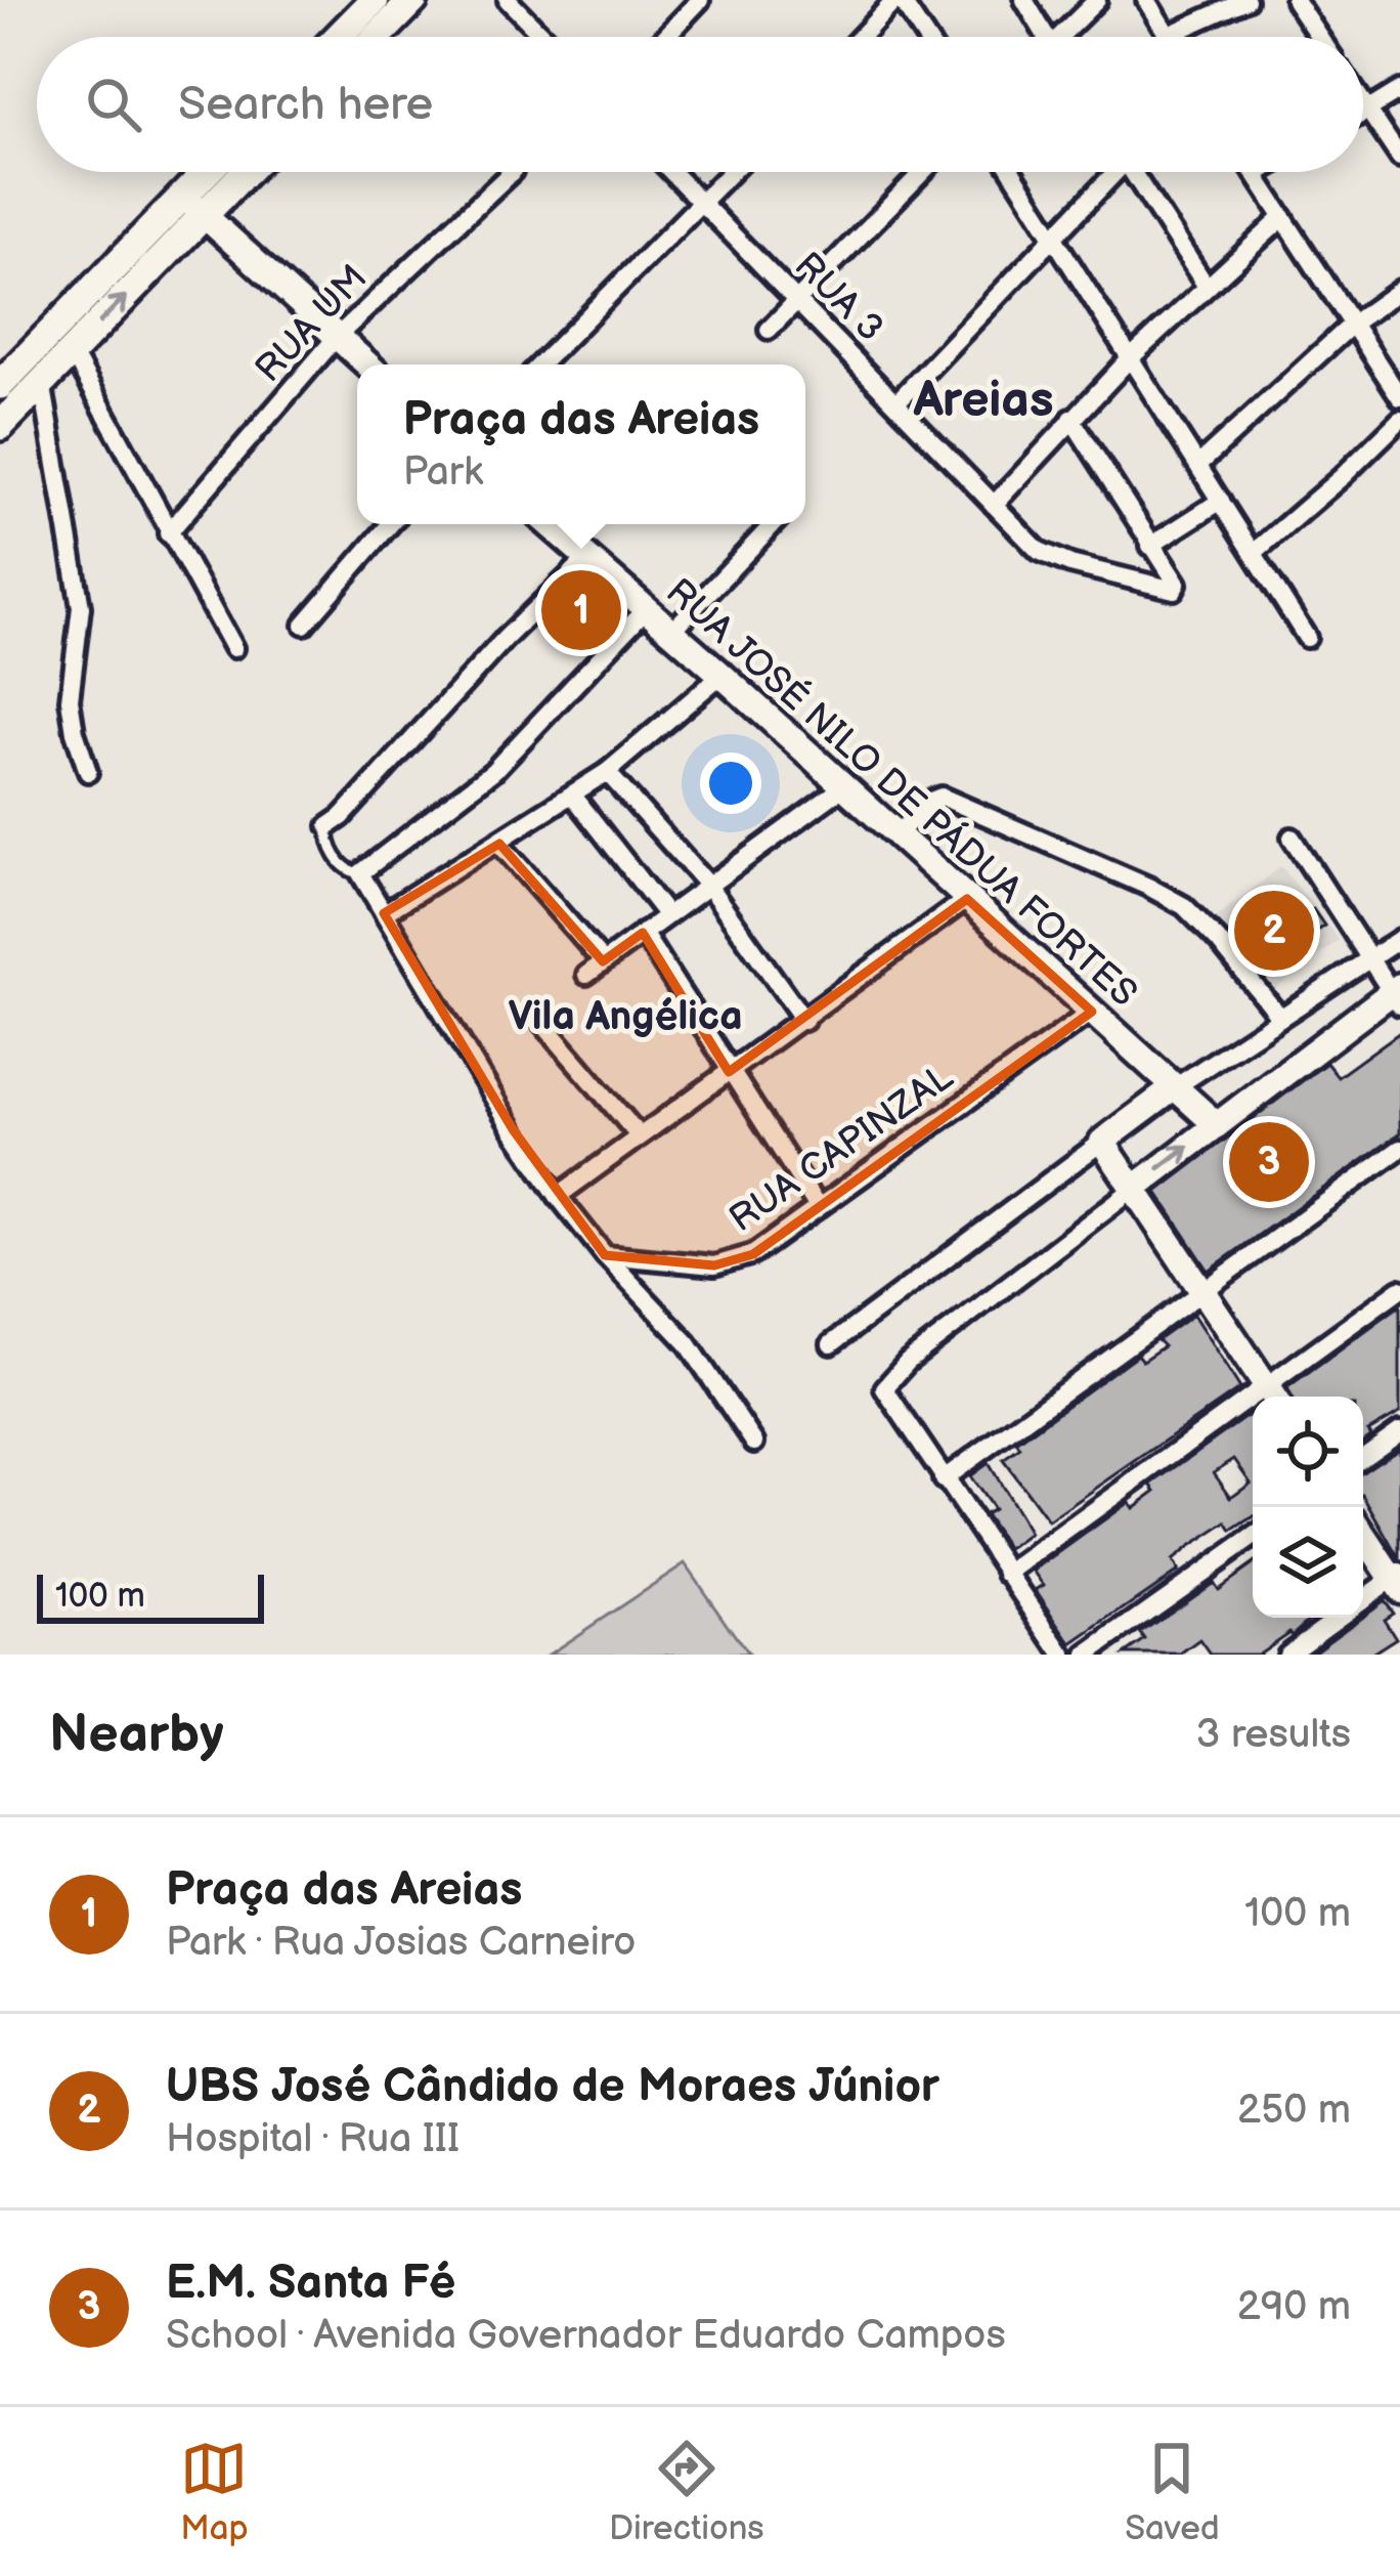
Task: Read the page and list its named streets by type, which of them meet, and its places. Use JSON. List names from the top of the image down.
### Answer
{
  "streets": {
    "street": [
      "RUA 3",
      "RUA UM",
      "RUA JOSÉ NILO DE PÁDUA FORTES",
      "RUA CAPINZAL"
    ]
  },
  "crossings": [
    ["RUA JOSÉ NILO DE PÁDUA FORTES", "RUA CAPINZAL"]
  ],
  "districts": ["Areias", "Vila Angélica"],
  "scale_bar": "100 m",
  "page": {
    "search": "Search here",
    "popup": ["Praça das Areias", "Park"],
    "pins": ["1", "2", "3"],
    "scale": "100 m",
    "heading": ["Nearby", "3 results"],
    "list": [
      {
        "mark": "1",
        "name": "Praça das Areias",
        "note": "Park · Rua Josias Carneiro",
        "value": "100 m"
      },
      {
        "mark": "2",
        "name": "UBS José Cândido de Moraes Júnior",
        "note": "Hospital · Rua III",
        "value": "250 m"
      },
      {
        "mark": "3",
        "name": "E.M. Santa Fé",
        "note": "School · Avenida Governador Eduardo Campos",
        "value": "290 m"
      }
    ],
    "nav": ["Map", "Directions", "Saved"]
  }
}
